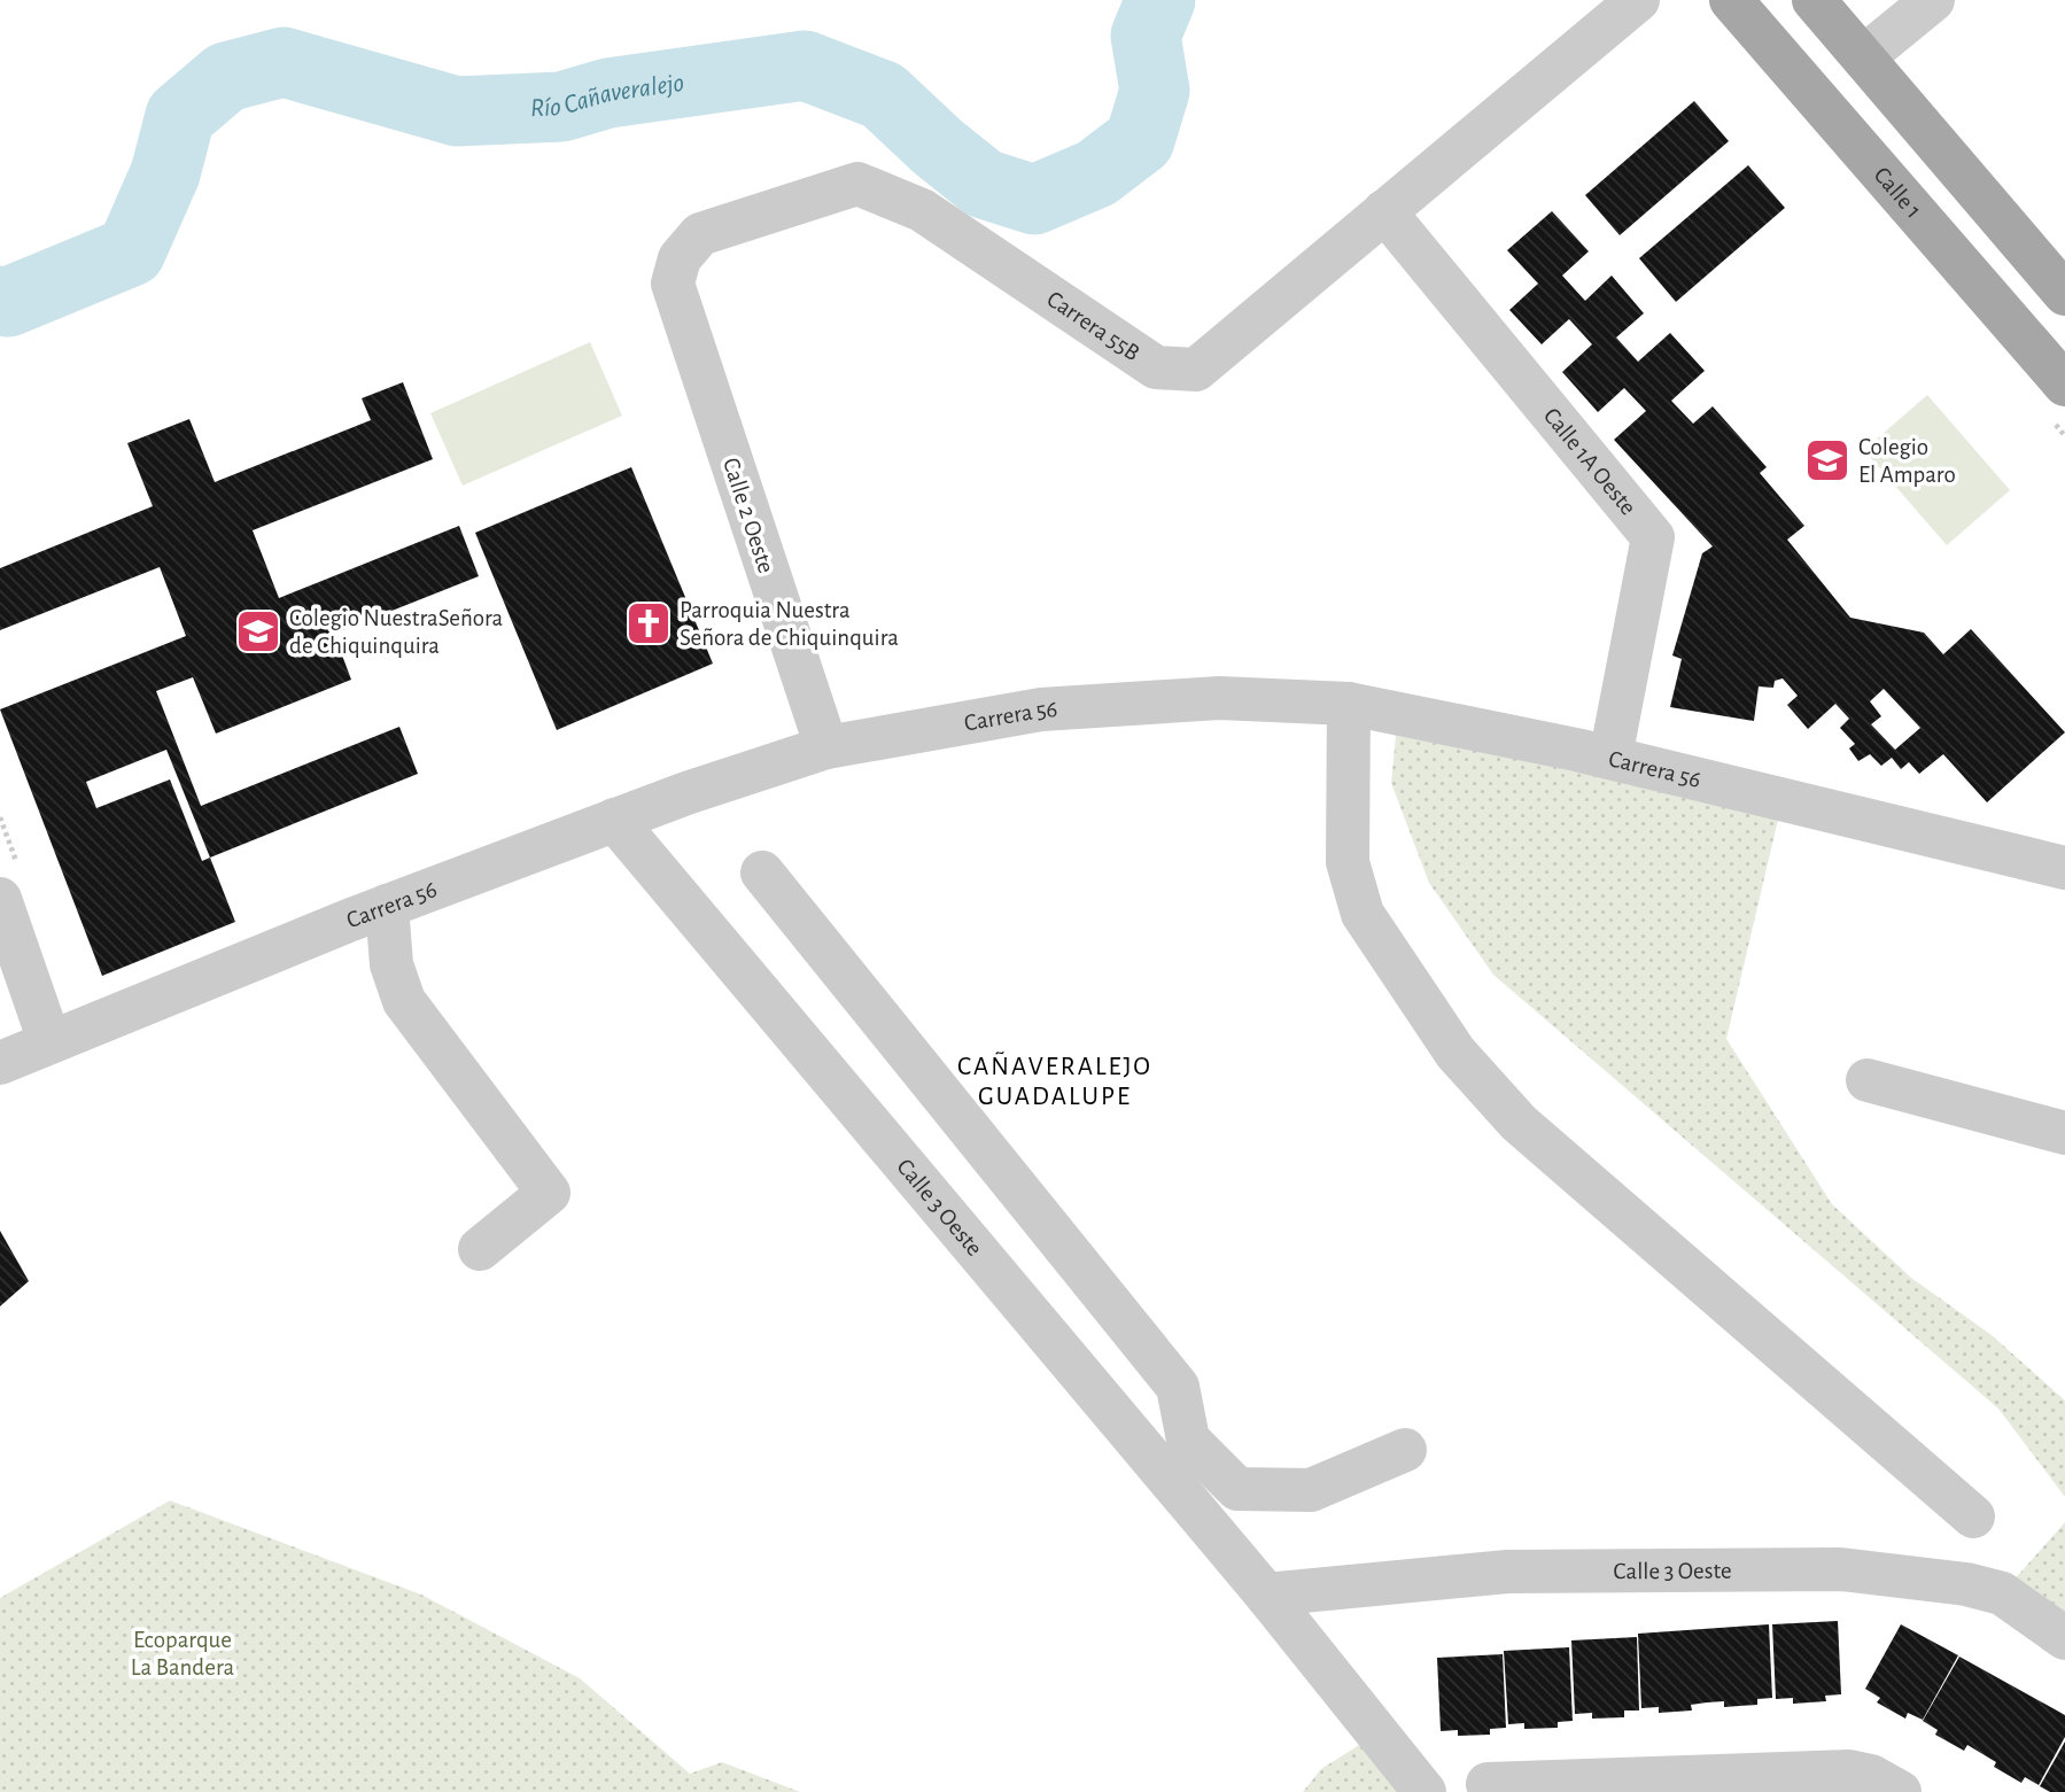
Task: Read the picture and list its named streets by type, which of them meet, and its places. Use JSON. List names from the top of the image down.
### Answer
{
  "streets": {
    "main road": ["Calle 1"],
    "street": [
      "Carrera 55B",
      "Calle 1A Oeste",
      "Calle 2 Oeste",
      "Carrera 56",
      "Calle 3 Oeste"
    ]
  },
  "crossings": [
    ["Carrera 55B", "Calle 1A Oeste"],
    ["Carrera 55B", "Calle 2 Oeste"],
    ["Calle 1A Oeste", "Carrera 56"],
    ["Calle 2 Oeste", "Carrera 56"],
    ["Carrera 56", "Calle 3 Oeste"]
  ],
  "districts": ["CAÑAVERALEJO GUADALUPE"],
  "water": ["Río Cañaveralejo"],
  "parks": ["Ecoparque La Bandera"],
  "places": {
    "school or university": ["Colegio El Amparo", "Colegio NuestraSeñora de Chiquinquira"],
    "church": ["Parroquia Nuestra Señora de Chiquinquira"]
  }
}
